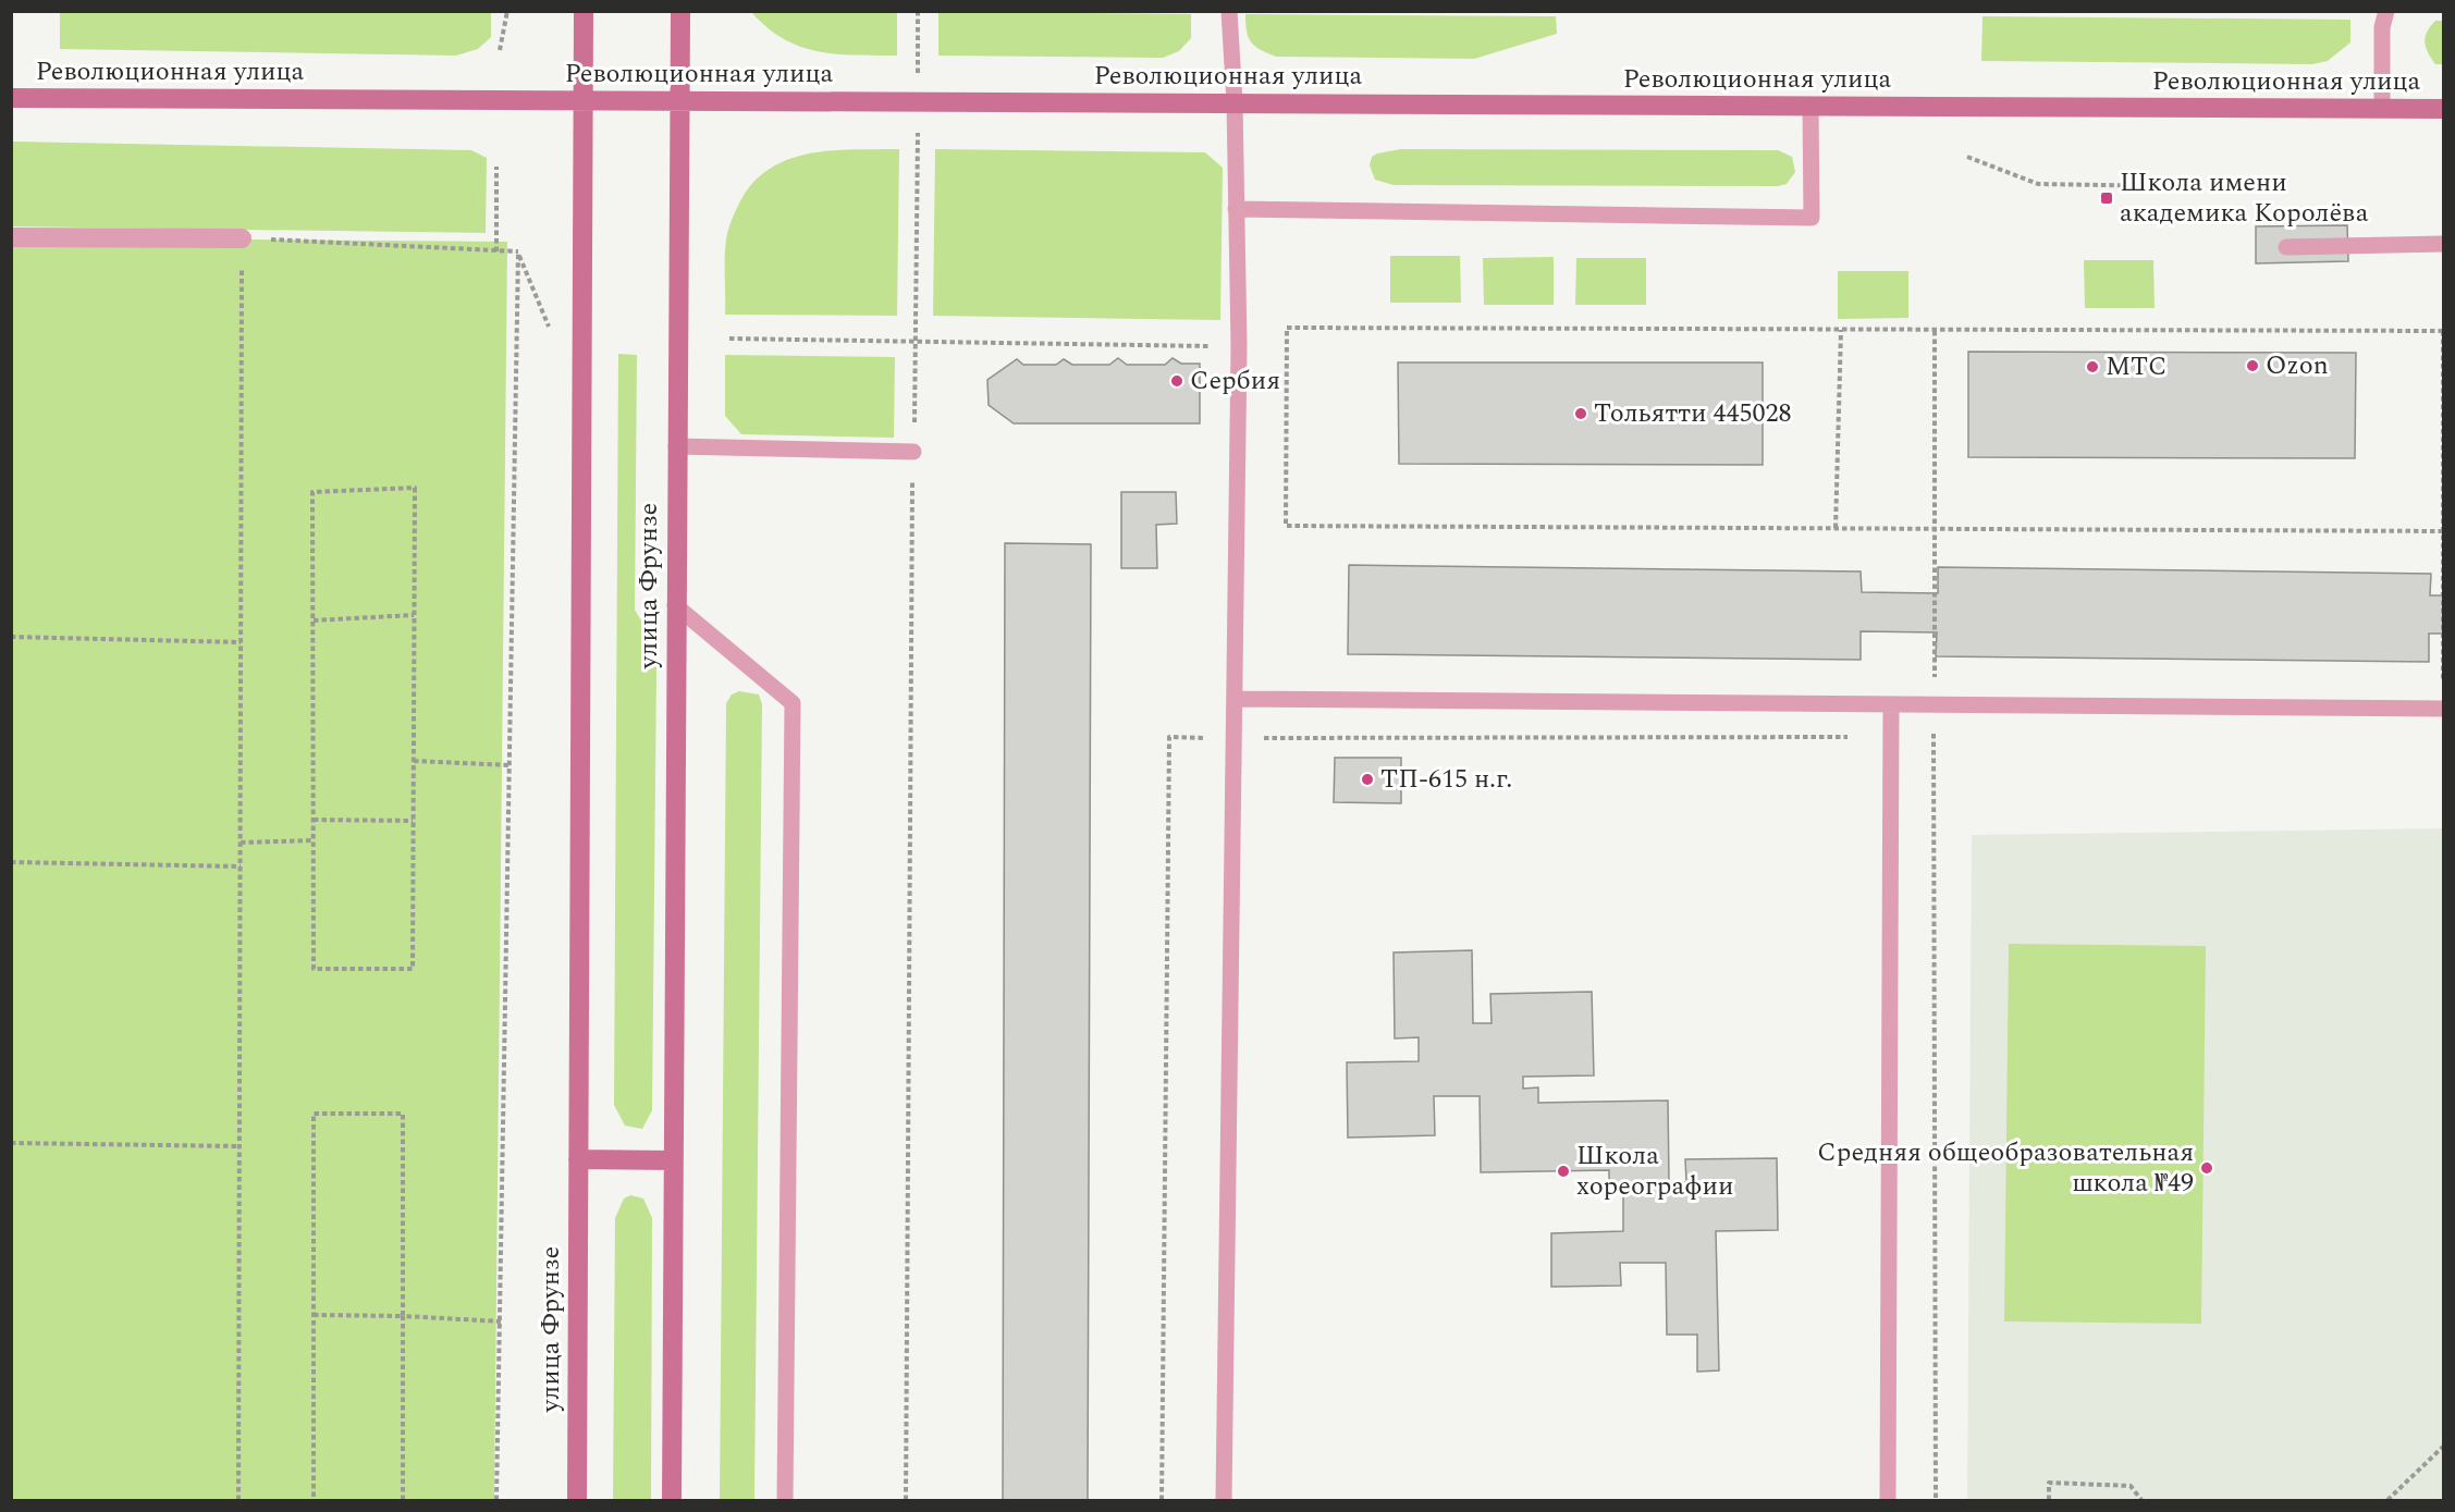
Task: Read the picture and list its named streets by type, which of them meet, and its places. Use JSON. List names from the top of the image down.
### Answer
{
  "streets": {
    "main road": ["Революционная улица", "улица Фрунзе"]
  },
  "crossings": [
    ["Революционная улица", "улица Фрунзе"]
  ],
  "places": {
    "transit": ["Школа имени академика Королёва"],
    "other": [
      "Ozon",
      "МТС",
      "Сербия",
      "Тольятти 445028",
      "ТП-615 н.г.",
      "Средняя общеобразовательная школа №49",
      "Школа хореографии"
    ]
  }
}
